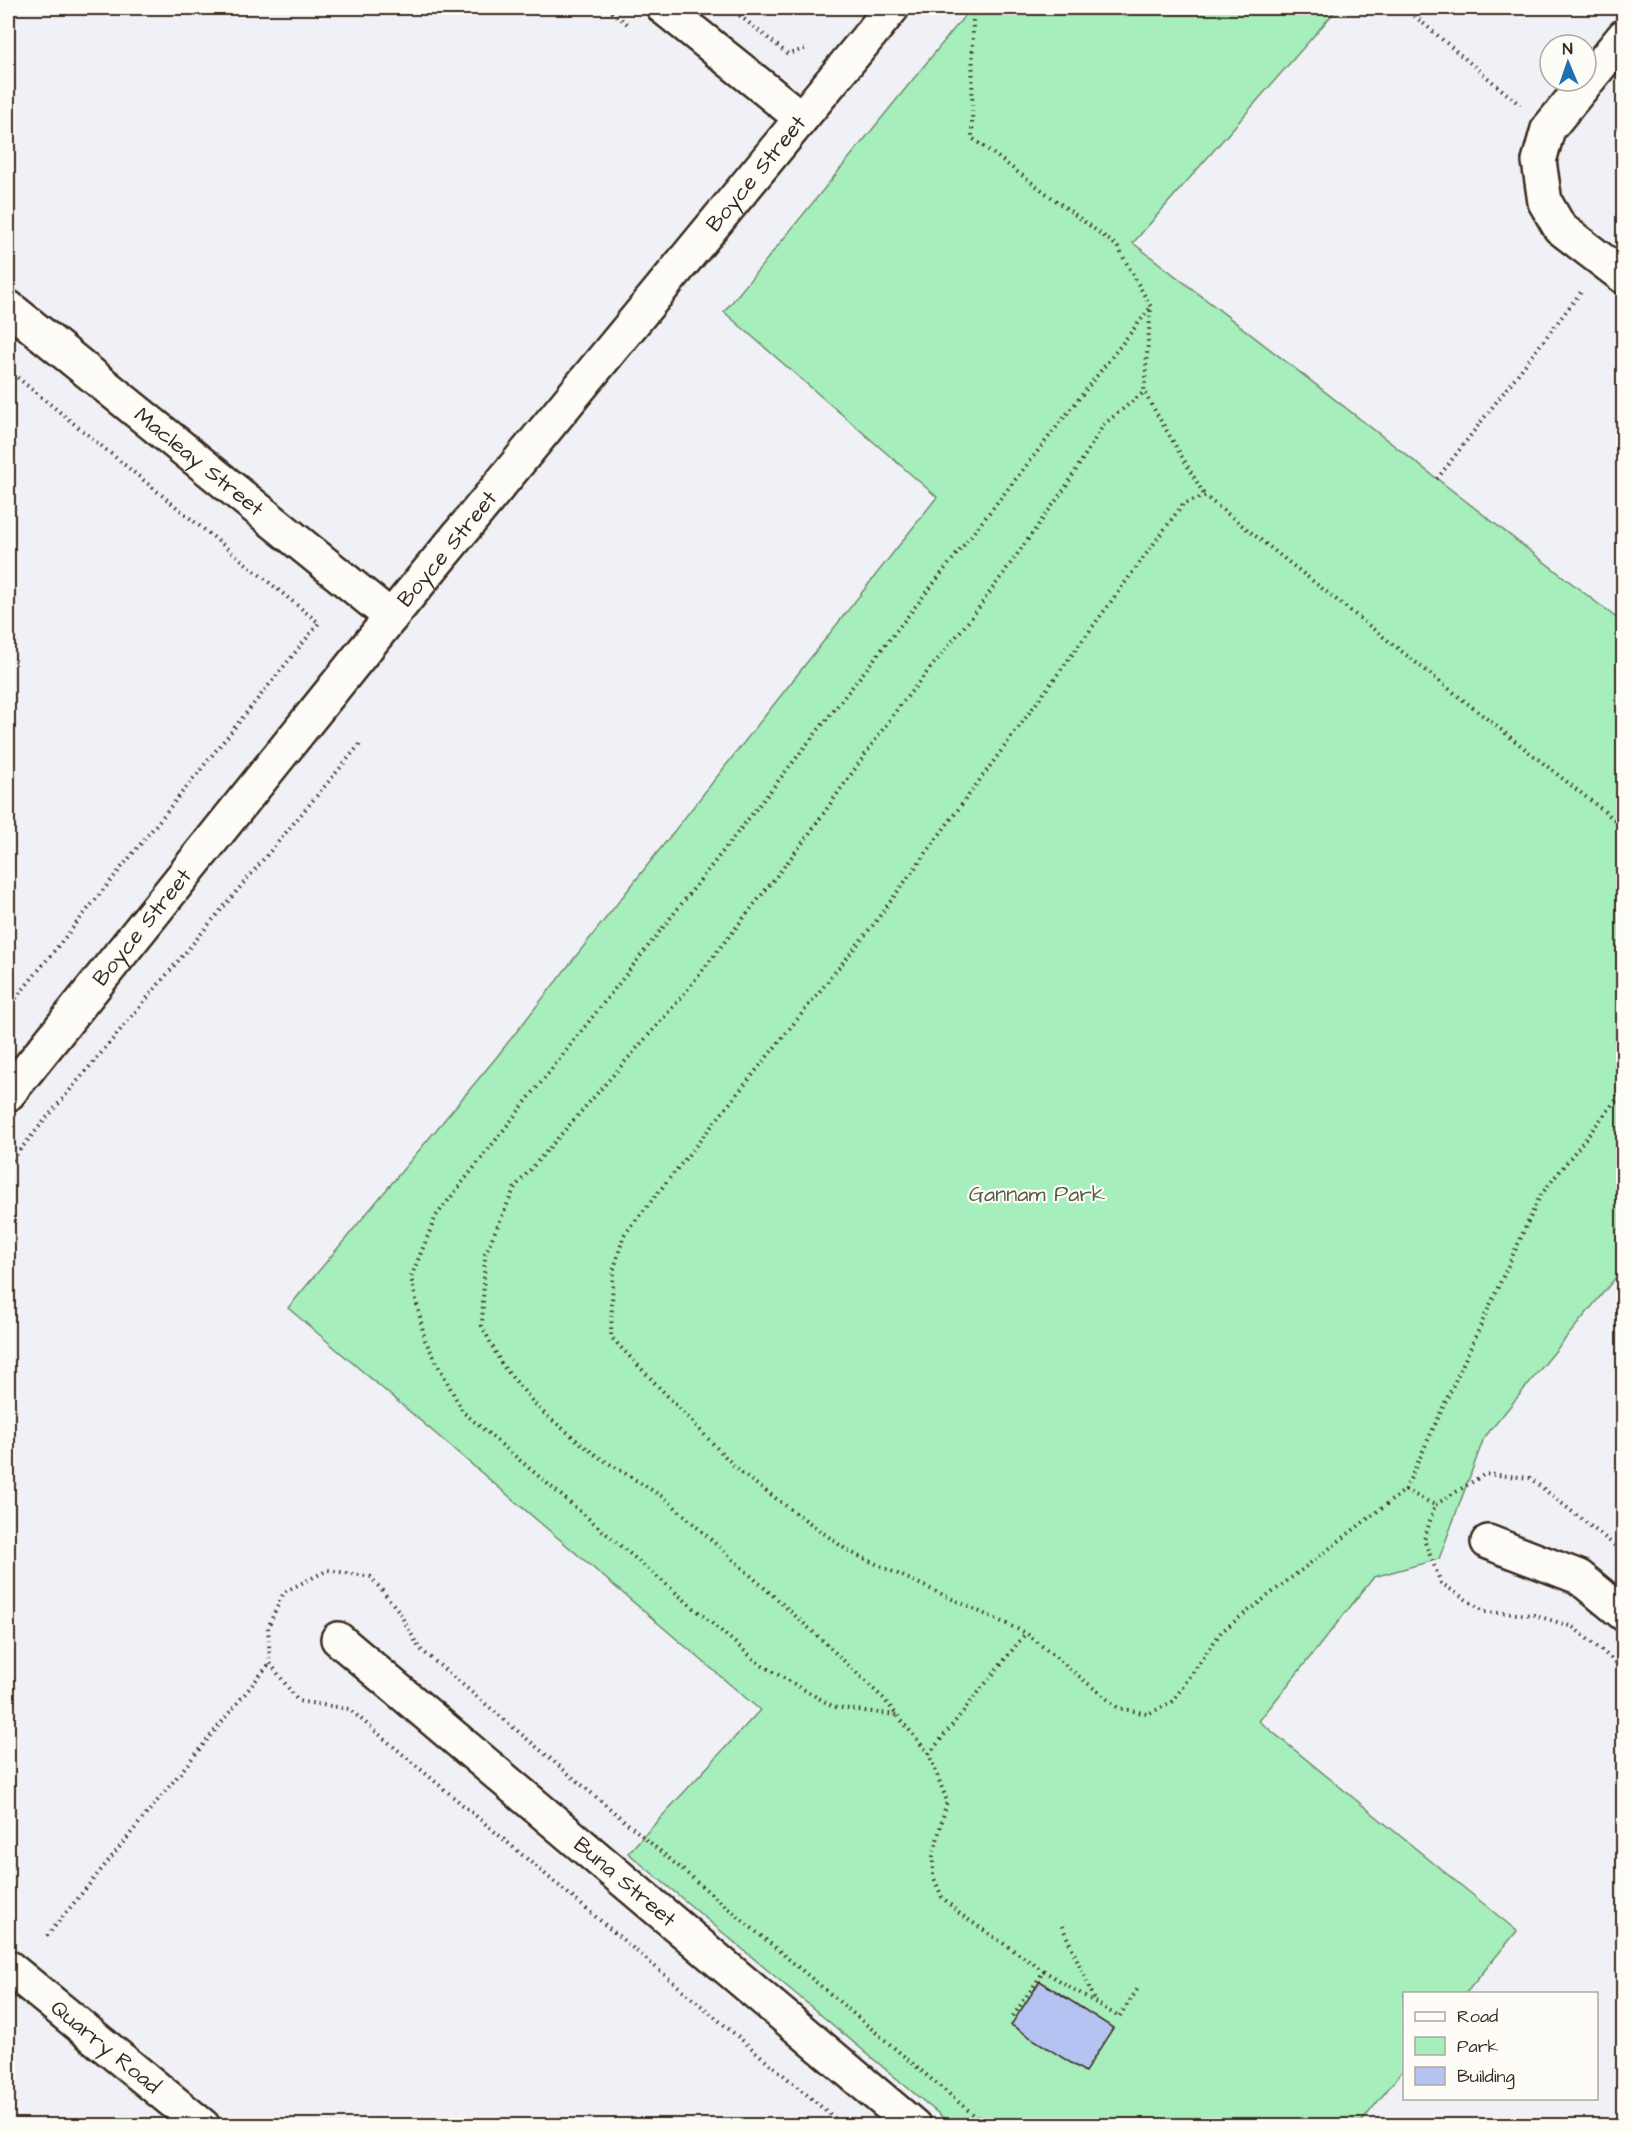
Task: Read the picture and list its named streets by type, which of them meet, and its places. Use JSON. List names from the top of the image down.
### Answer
{
  "streets": {
    "street": [
      "Boyce Street",
      "Macleay Street",
      "Buna Street",
      "Quarry Road"
    ]
  },
  "crossings": [
    ["Boyce Street", "Macleay Street"]
  ],
  "parks": ["Gannam Park"],
  "legend": ["Road", "Park", "Building"],
  "north": "top"
}
